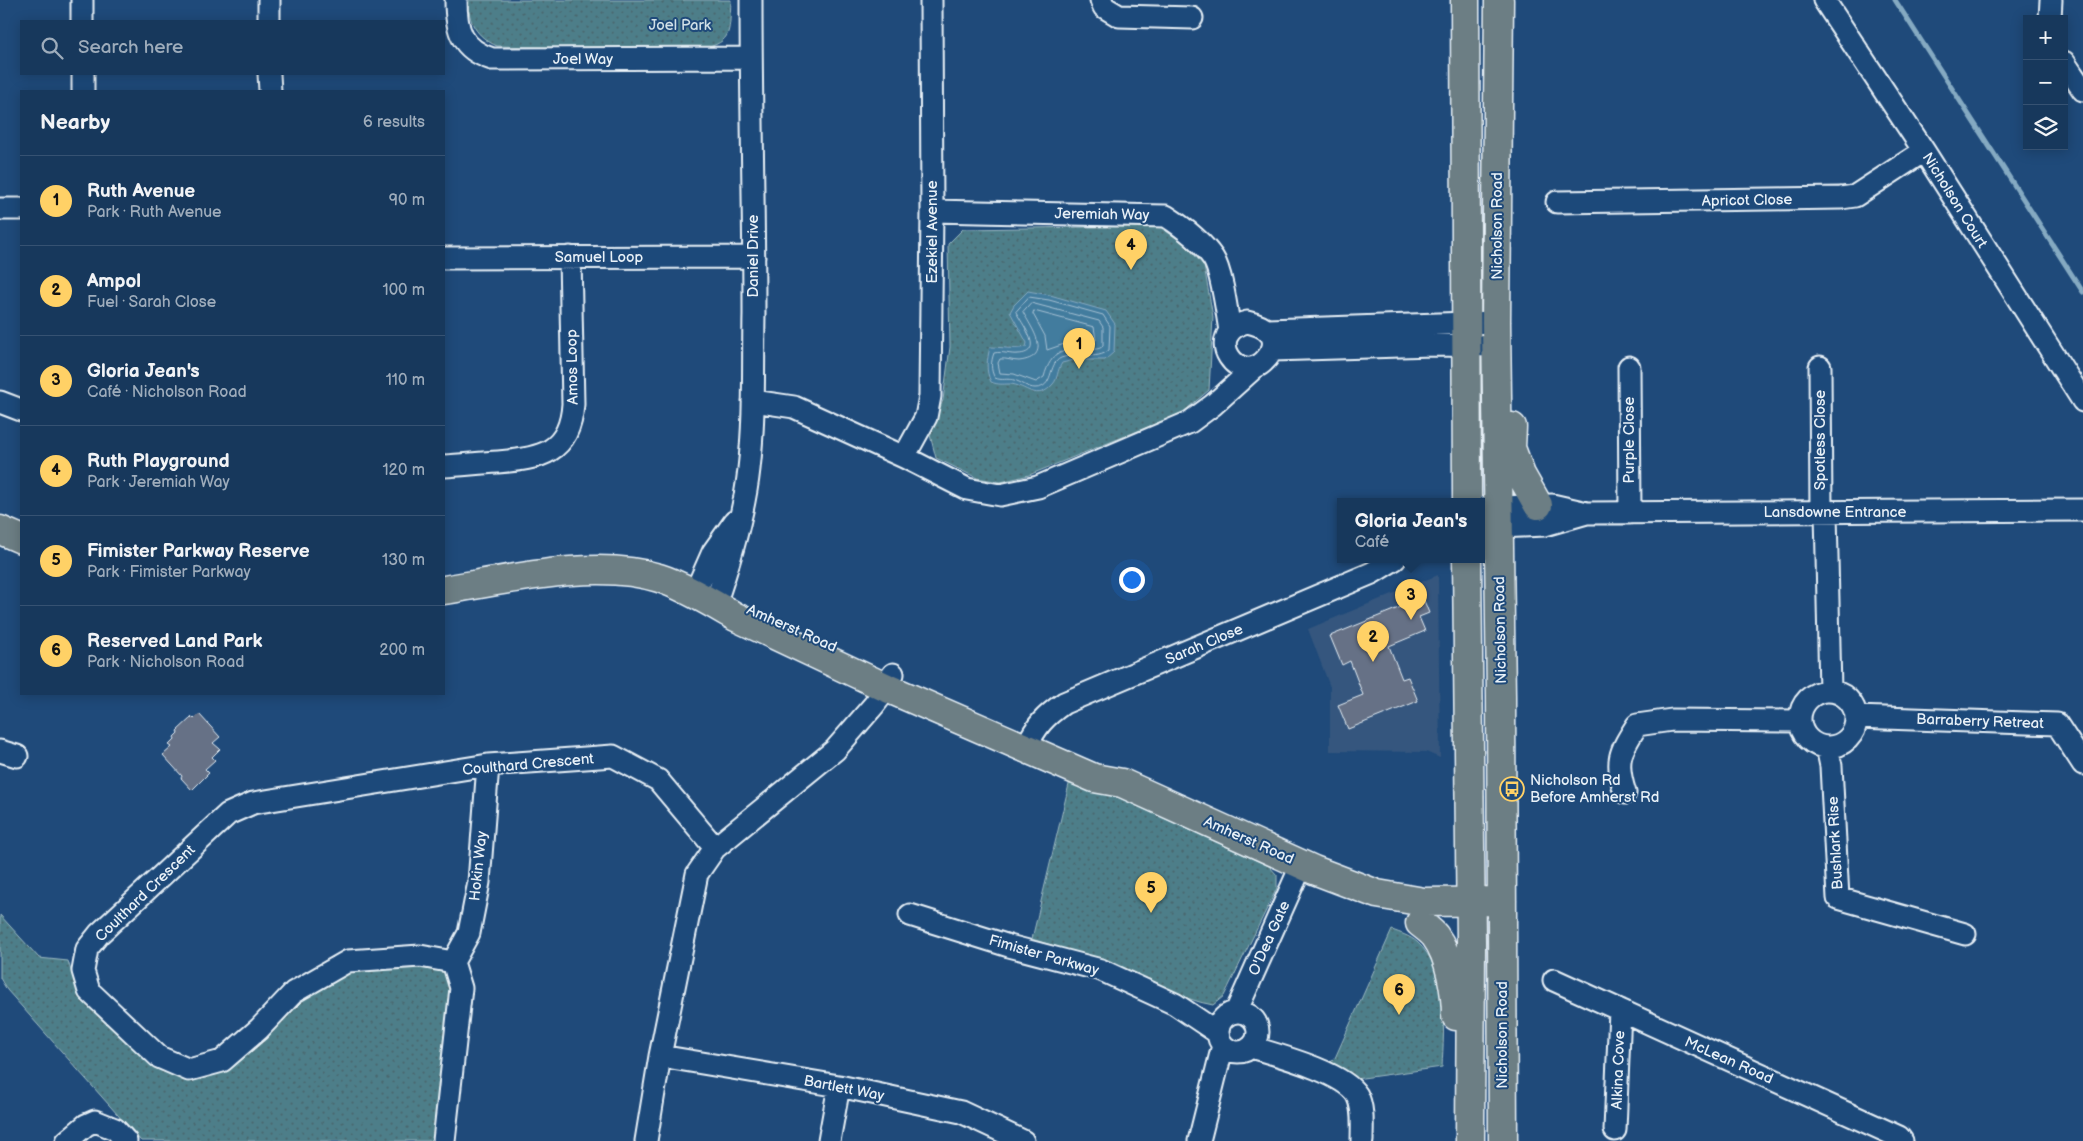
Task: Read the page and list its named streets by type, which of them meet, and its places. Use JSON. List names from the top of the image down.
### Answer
{
  "streets": {
    "main road": ["Nicholson Road", "Amherst Road"],
    "street": [
      "Joel Way",
      "Apricot Close",
      "Nicholson Court",
      "Jeremiah Way",
      "Ezekiel Avenue",
      "Daniel Drive",
      "Samuel Loop",
      "Amos Loop",
      "Purple Close",
      "Spotless Close",
      "Lansdowne Entrance",
      "Sarah Close",
      "Barraberry Retreat",
      "Coulthard Crescent",
      "Bushlark Rise",
      "Hokin Way",
      "O'Dea Gate",
      "Fimister Parkway",
      "McLean Road",
      "Alkina Cove",
      "Bartlett Way"
    ]
  },
  "crossings": [
    ["Joel Way", "Daniel Drive"],
    ["Apricot Close", "Nicholson Court"],
    ["Jeremiah Way", "Ezekiel Avenue"],
    ["Nicholson Road", "Lansdowne Entrance"],
    ["Nicholson Road", "Amherst Road"],
    ["Daniel Drive", "Samuel Loop"],
    ["Daniel Drive", "Amherst Road"],
    ["Samuel Loop", "Amos Loop"],
    ["Purple Close", "Lansdowne Entrance"],
    ["Spotless Close", "Lansdowne Entrance"],
    ["Amherst Road", "Sarah Close"],
    ["Amherst Road", "O'Dea Gate"],
    ["Barraberry Retreat", "Bushlark Rise"],
    ["Coulthard Crescent", "Hokin Way"],
    ["O'Dea Gate", "Fimister Parkway"],
    ["McLean Road", "Alkina Cove"]
  ],
  "parks": ["Joel Park"],
  "places": {
    "bus stop": ["Nicholson Rd Before Amherst Rd"]
  },
  "page": {
    "map_buttons": ["+", "−"],
    "search": "Search here",
    "heading": ["Nearby", "6 results"],
    "list": [
      {
        "mark": "1",
        "name": "Ruth Avenue",
        "note": "Park · Ruth Avenue",
        "value": "90 m"
      },
      {
        "mark": "2",
        "name": "Ampol",
        "note": "Fuel · Sarah Close",
        "value": "100 m"
      },
      {
        "mark": "3",
        "name": "Gloria Jean's",
        "note": "Café · Nicholson Road",
        "value": "110 m"
      },
      {
        "mark": "4",
        "name": "Ruth Playground",
        "note": "Park · Jeremiah Way",
        "value": "120 m"
      },
      {
        "mark": "5",
        "name": "Fimister Parkway Reserve",
        "note": "Park · Fimister Parkway",
        "value": "130 m"
      },
      {
        "mark": "6",
        "name": "Reserved Land Park",
        "note": "Park · Nicholson Road",
        "value": "200 m"
      }
    ],
    "pins": [
      "4",
      "1",
      "3",
      "2",
      "5",
      "6"
    ],
    "popup": ["Gloria Jean's", "Café"]
  }
}
